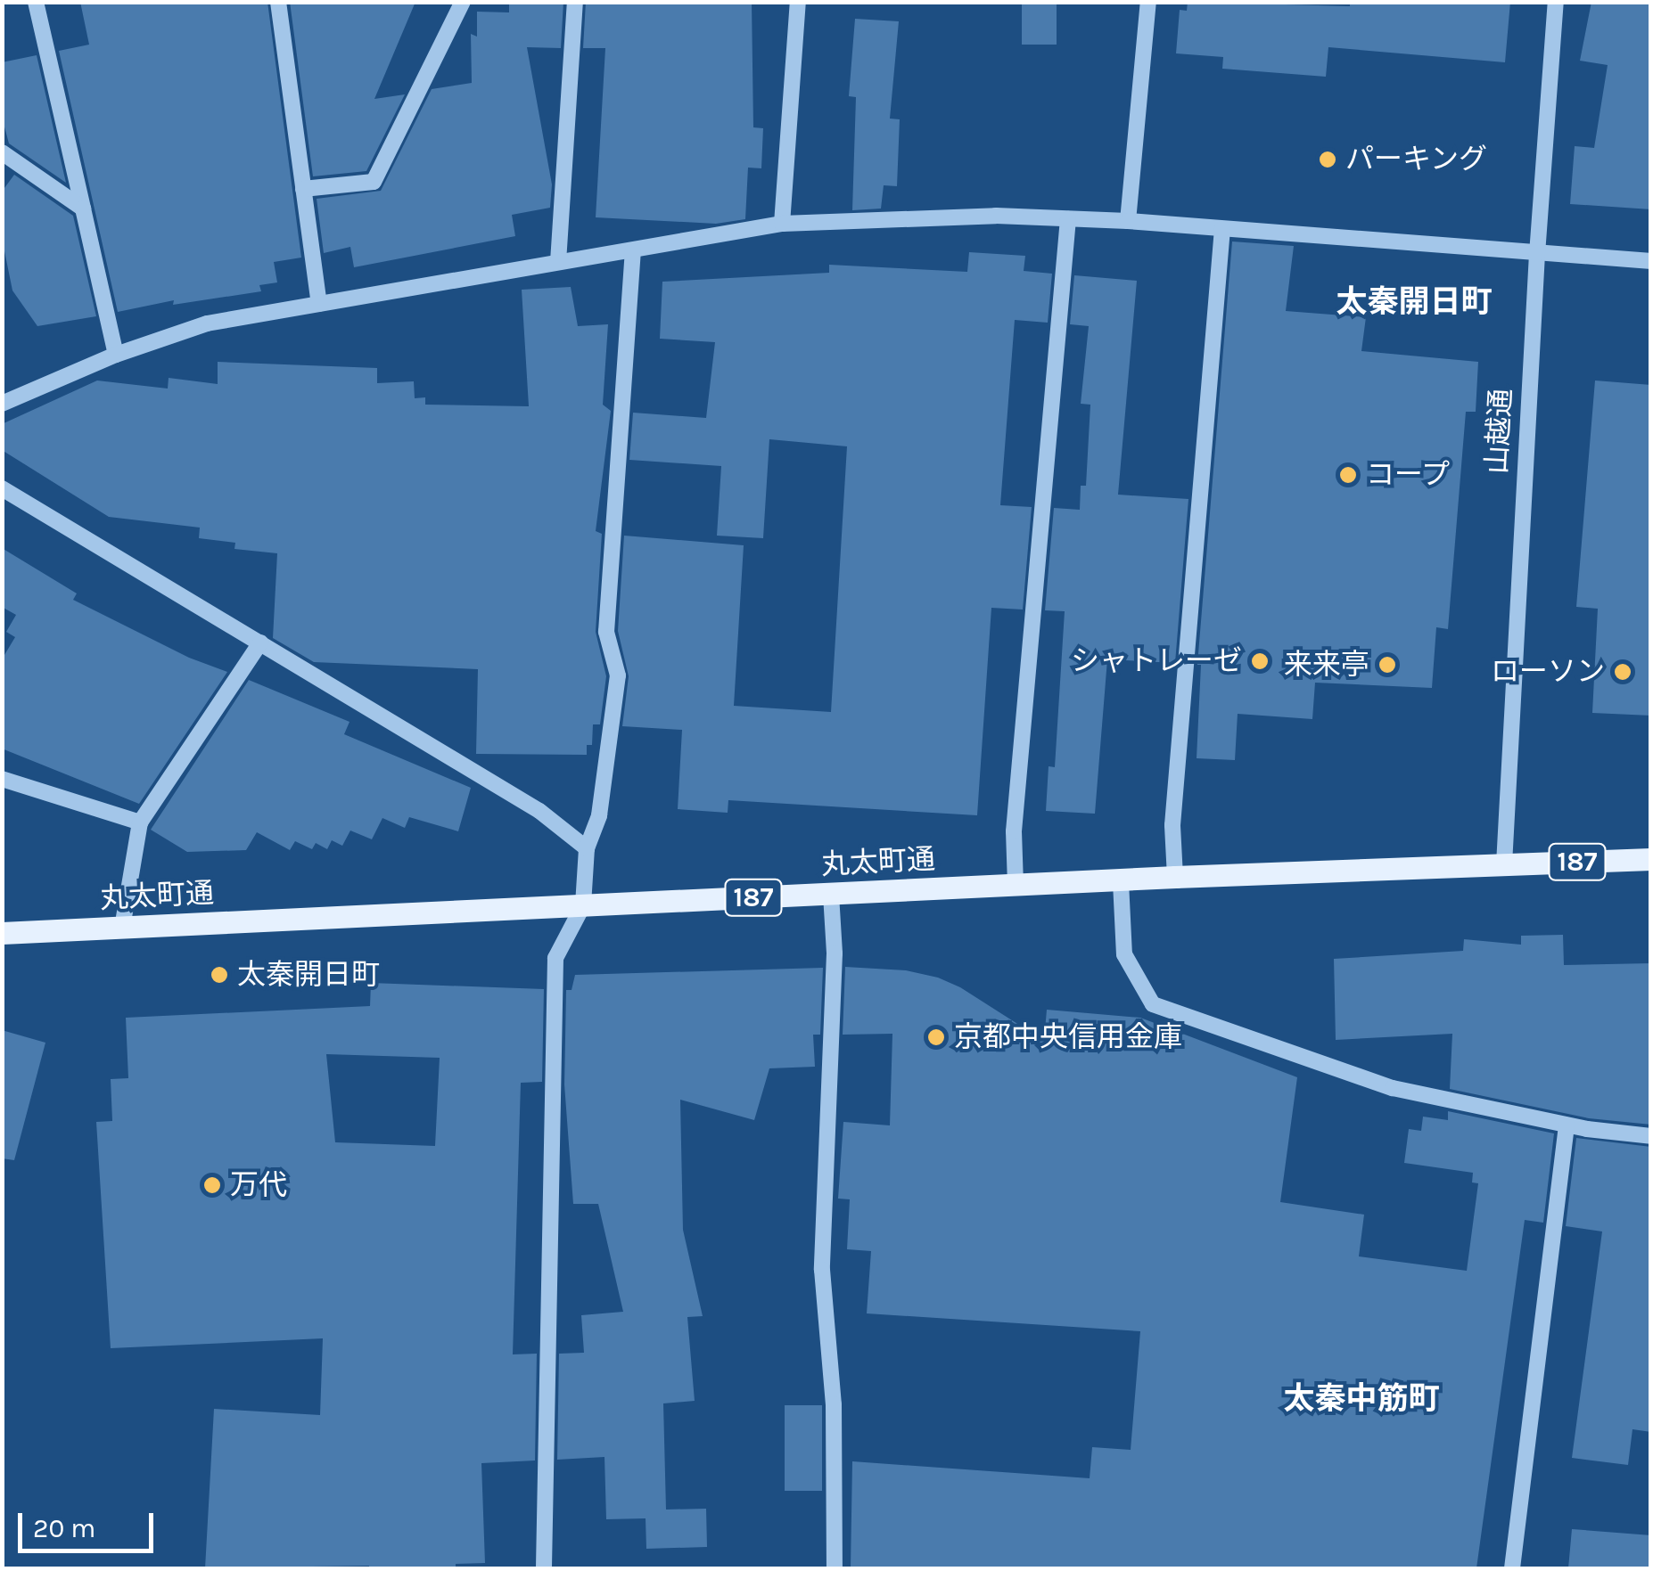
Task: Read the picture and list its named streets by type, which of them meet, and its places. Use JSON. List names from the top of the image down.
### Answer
{
  "streets": {
    "main road": ["187", "丸太町通"],
    "street": ["山越通"]
  },
  "crossings": [
    ["山越通", "丸太町通"]
  ],
  "districts": ["太秦開日町", "太秦中筋町"],
  "places": [
    "パーキング",
    "コープ",
    "シャトレーゼ",
    "来来亭",
    "ローソン",
    "太秦開日町",
    "京都中央信用金庫",
    "万代"
  ],
  "scale_bar": "20 m"
}
